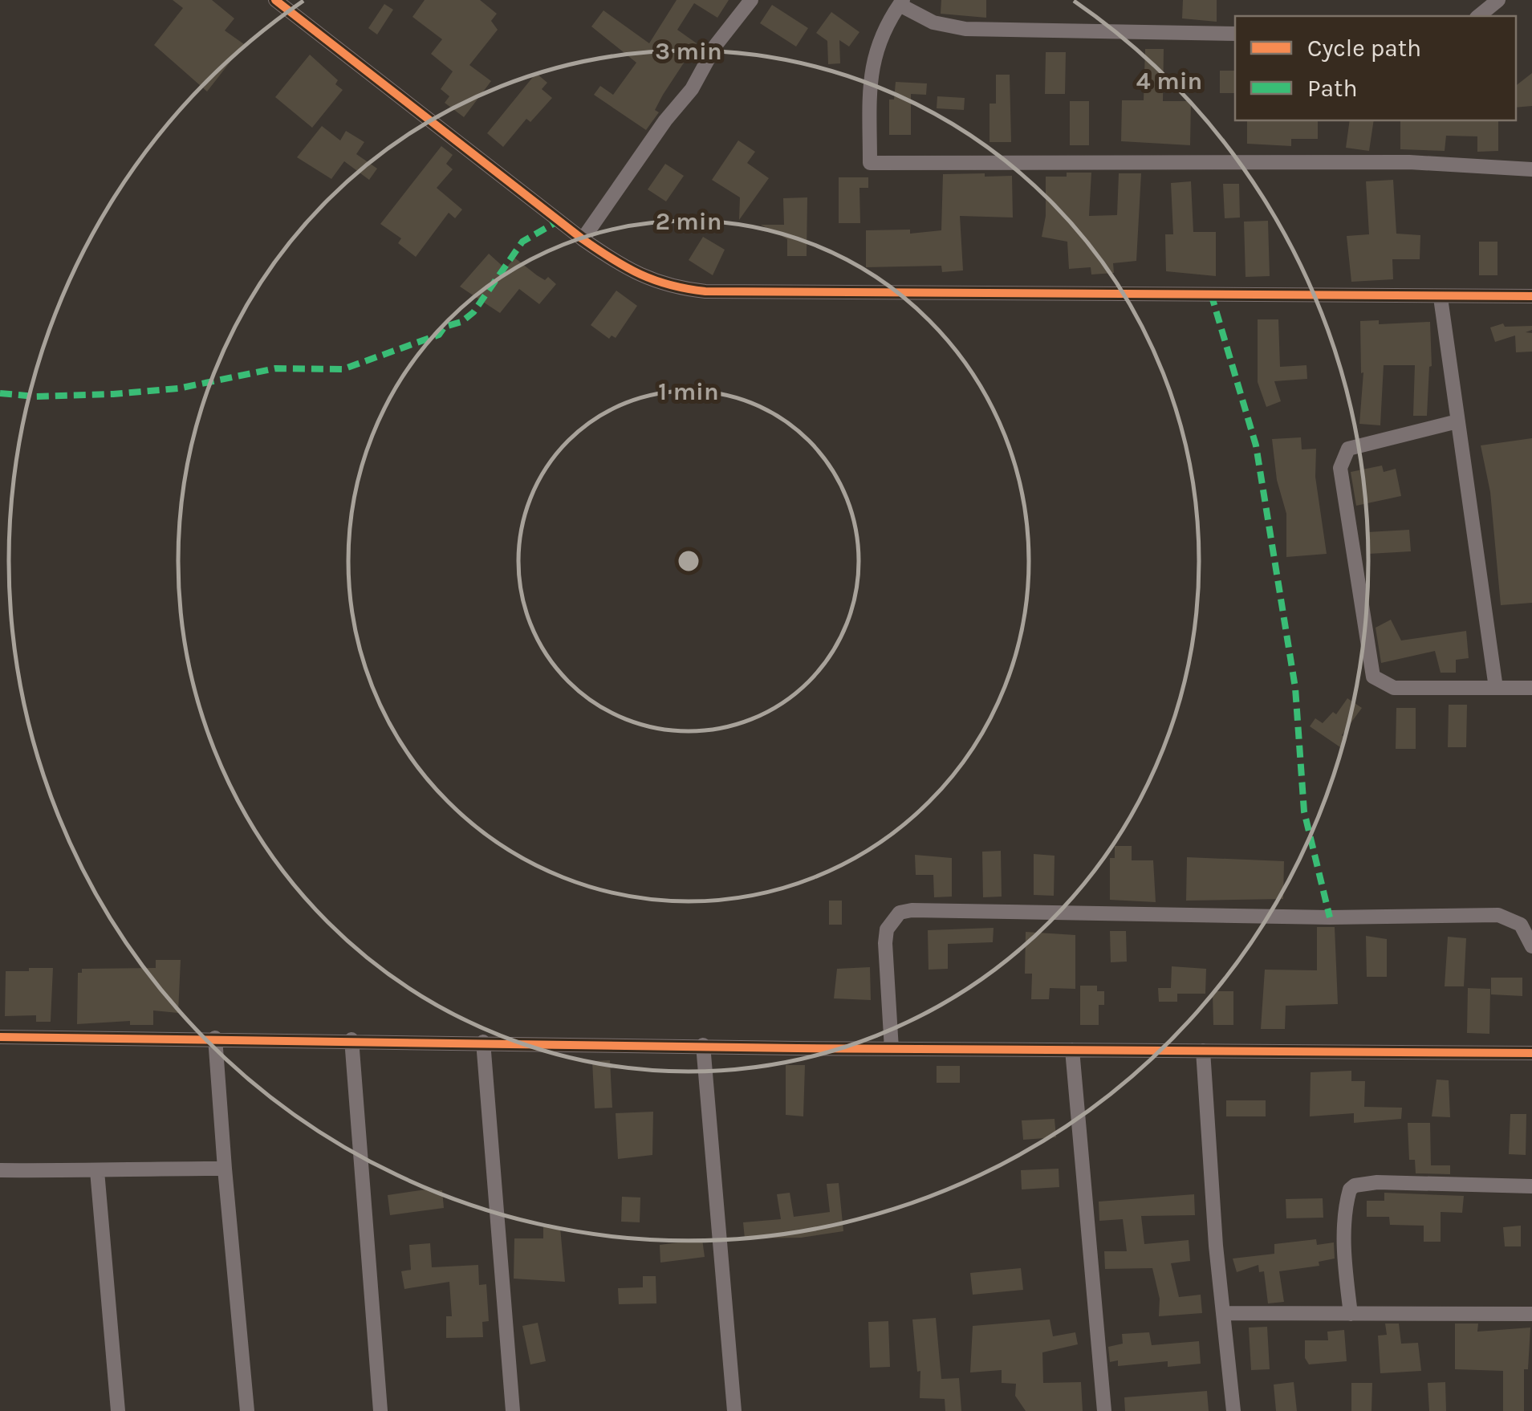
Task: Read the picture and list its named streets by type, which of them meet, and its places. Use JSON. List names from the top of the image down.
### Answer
{
  "legend": ["Cycle path", "Path"],
  "rings": [
    "3 min",
    "4 min",
    "2 min",
    "1 min"
  ]
}
